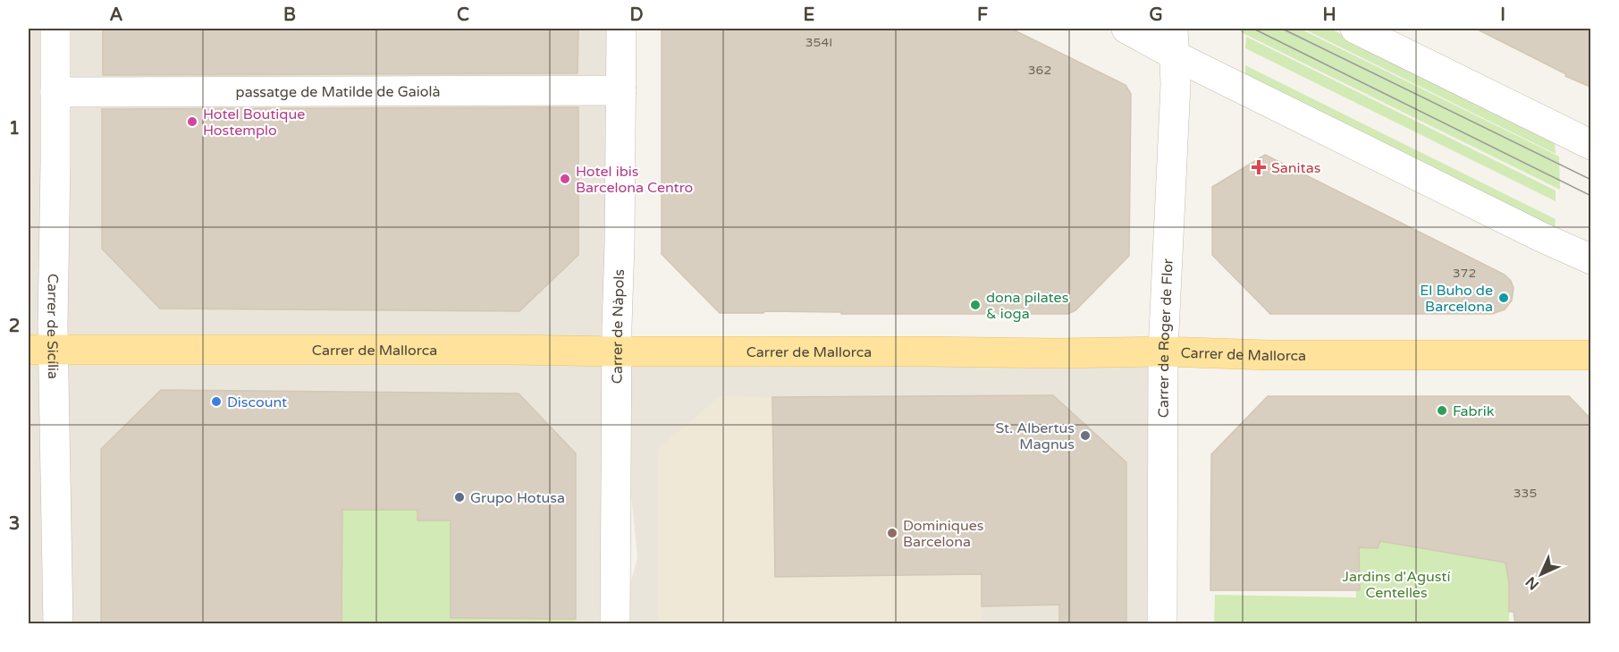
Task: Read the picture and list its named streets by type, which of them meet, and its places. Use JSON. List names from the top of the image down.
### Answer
{
  "streets": {
    "main road": ["Carrer de Mallorca"],
    "street": [
      "passatge de Matilde de Gaiolà",
      "Carrer de Nàpols",
      "Carrer de Sicília",
      "Carrer de Roger de Flor"
    ]
  },
  "crossings": [
    ["passatge de Matilde de Gaiolà", "Carrer de Nàpols"],
    ["passatge de Matilde de Gaiolà", "Carrer de Sicília"],
    ["Carrer de Nàpols", "Carrer de Mallorca"],
    ["Carrer de Sicília", "Carrer de Mallorca"],
    ["Carrer de Roger de Flor", "Carrer de Mallorca"]
  ],
  "parks": ["Jardins d'Agustí Centelles"],
  "places": {
    "other": [
      "Hotel Boutique Hostemplo",
      "Hotel ibis Barcelona Centro",
      "El Buho de Barcelona",
      "dona pilates & ioga",
      "Discount",
      "Fabrik",
      "St. Albertus Magnus",
      "Grupo Hotusa",
      "Dominiques Barcelona"
    ],
    "health": ["Sanitas"]
  },
  "house_numbers": [
    "354I",
    "362",
    "372",
    "335"
  ],
  "north": "bottom left",
  "grid": {
    "columns": [
      "A",
      "B",
      "C",
      "D",
      "E",
      "F",
      "G",
      "H",
      "I"
    ],
    "rows": ["1", "2", "3"]
  }
}
